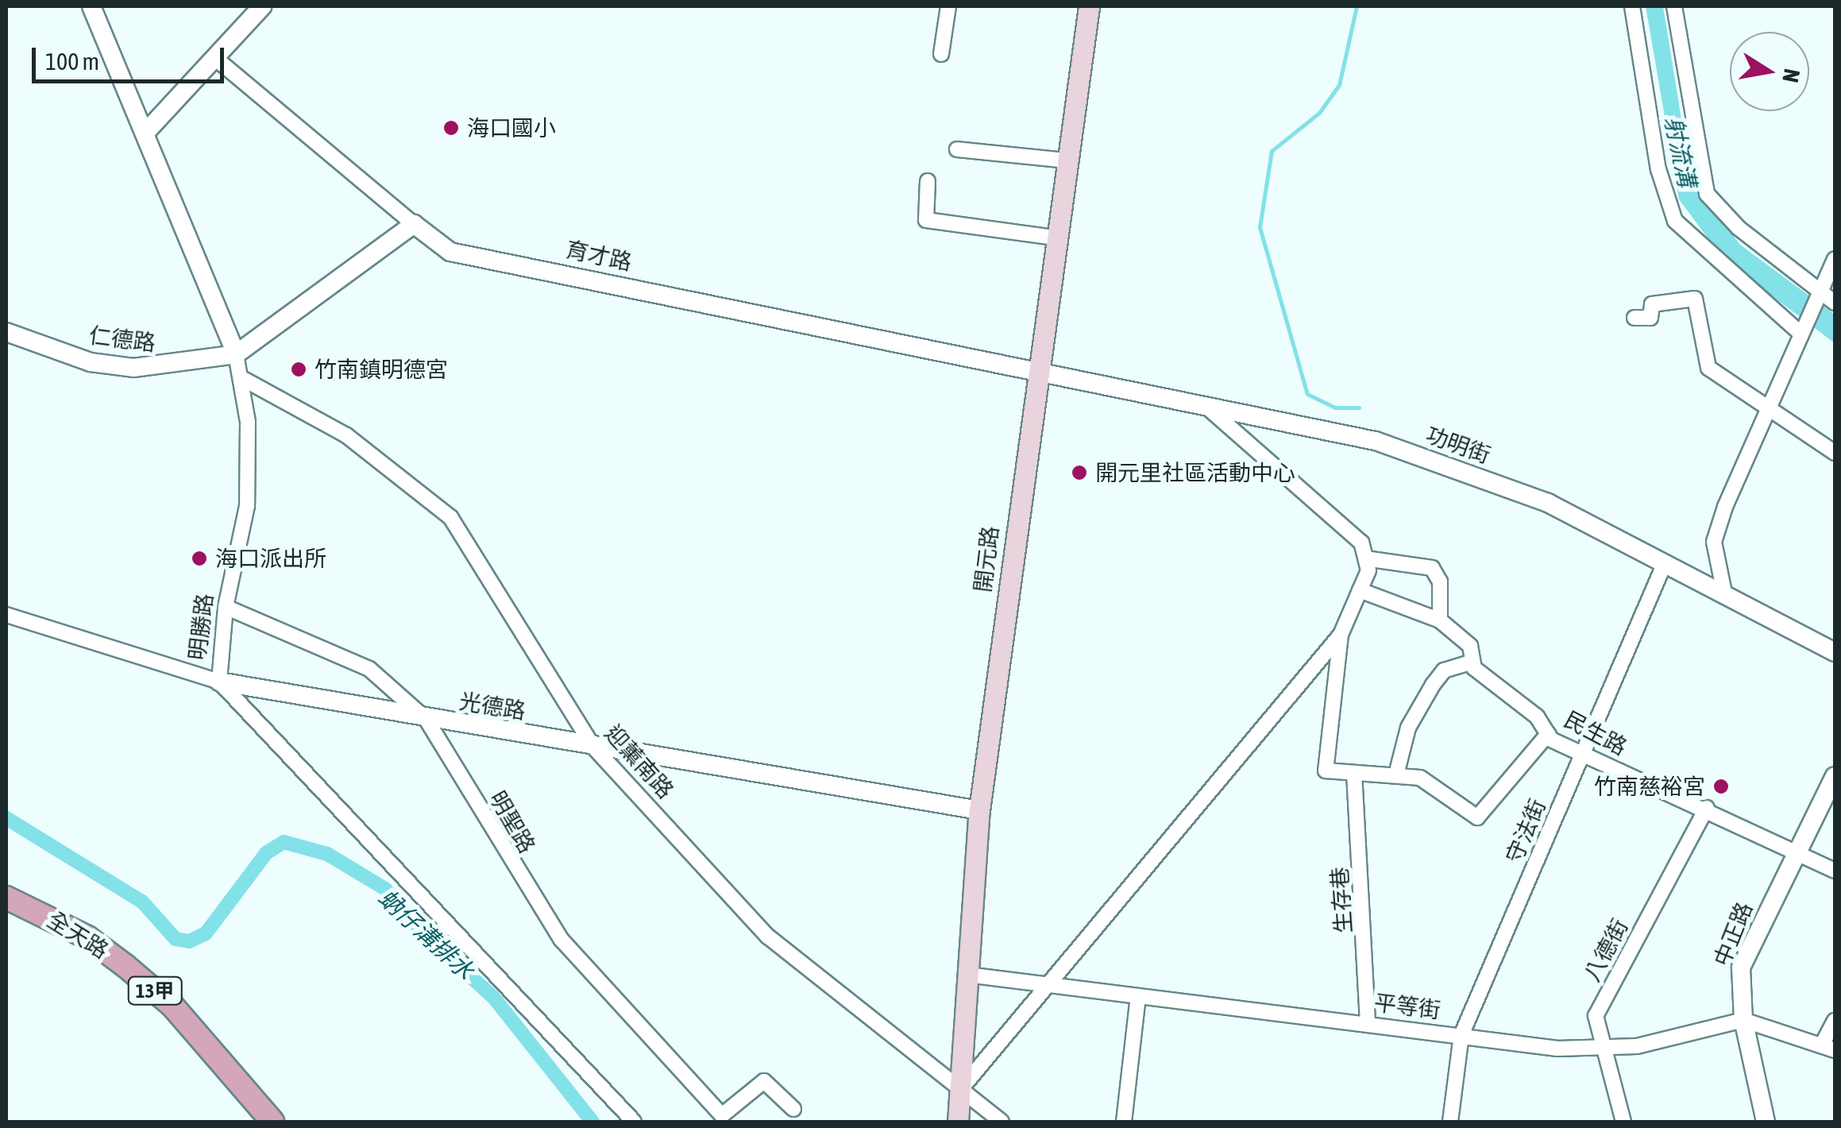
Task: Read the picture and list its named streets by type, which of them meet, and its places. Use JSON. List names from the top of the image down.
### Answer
{
  "streets": {
    "main road": ["開元路", "全天路", "13甲"],
    "street": [
      "育才路",
      "仁德路",
      "功明街",
      "明勝路",
      "光德路",
      "民生路",
      "迎薰南路",
      "明聖路",
      "守法街",
      "生存巷",
      "中正路",
      "八德街",
      "平等街"
    ]
  },
  "crossings": [
    ["育才路", "功明街"],
    ["育才路", "開元路"],
    ["仁德路", "明勝路"],
    ["功明街", "開元路"],
    ["功明街", "守法街"],
    ["開元路", "光德路"],
    ["開元路", "迎薰南路"],
    ["開元路", "平等街"],
    ["明勝路", "光德路"],
    ["明勝路", "迎薰南路"],
    ["明勝路", "明聖路"],
    ["光德路", "迎薰南路"],
    ["光德路", "明聖路"],
    ["民生路", "守法街"],
    ["民生路", "中正路"],
    ["民生路", "八德街"],
    ["守法街", "平等街"],
    ["生存巷", "平等街"],
    ["中正路", "平等街"],
    ["八德街", "平等街"]
  ],
  "water": ["射流溝", "蚋仔溝排水"],
  "places": [
    "海口國小",
    "竹南鎮明德宮",
    "開元里社區活動中心",
    "海口派出所",
    "竹南慈裕宮"
  ],
  "scale_bar": "100 m",
  "north": "right"
}
